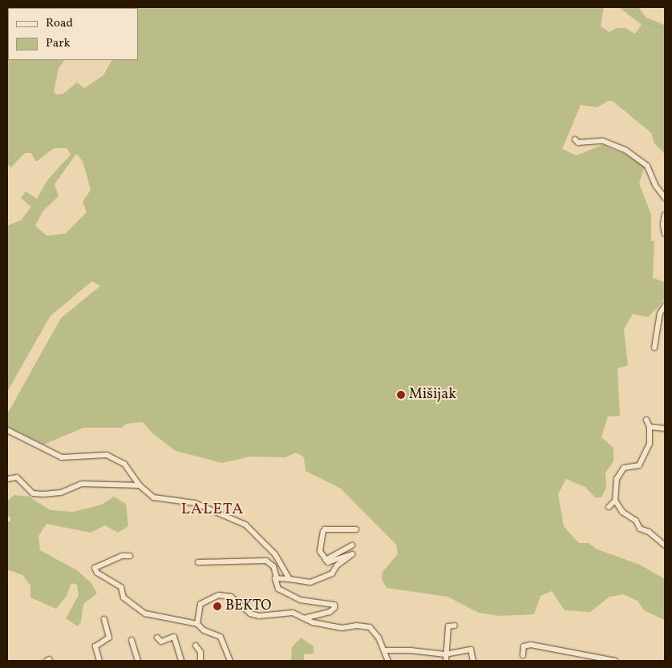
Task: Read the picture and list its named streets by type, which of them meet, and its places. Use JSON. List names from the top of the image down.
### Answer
{
  "districts": ["LALETA"],
  "places": ["Mišijak", "BEKTO"],
  "legend": ["Road", "Park"]
}
